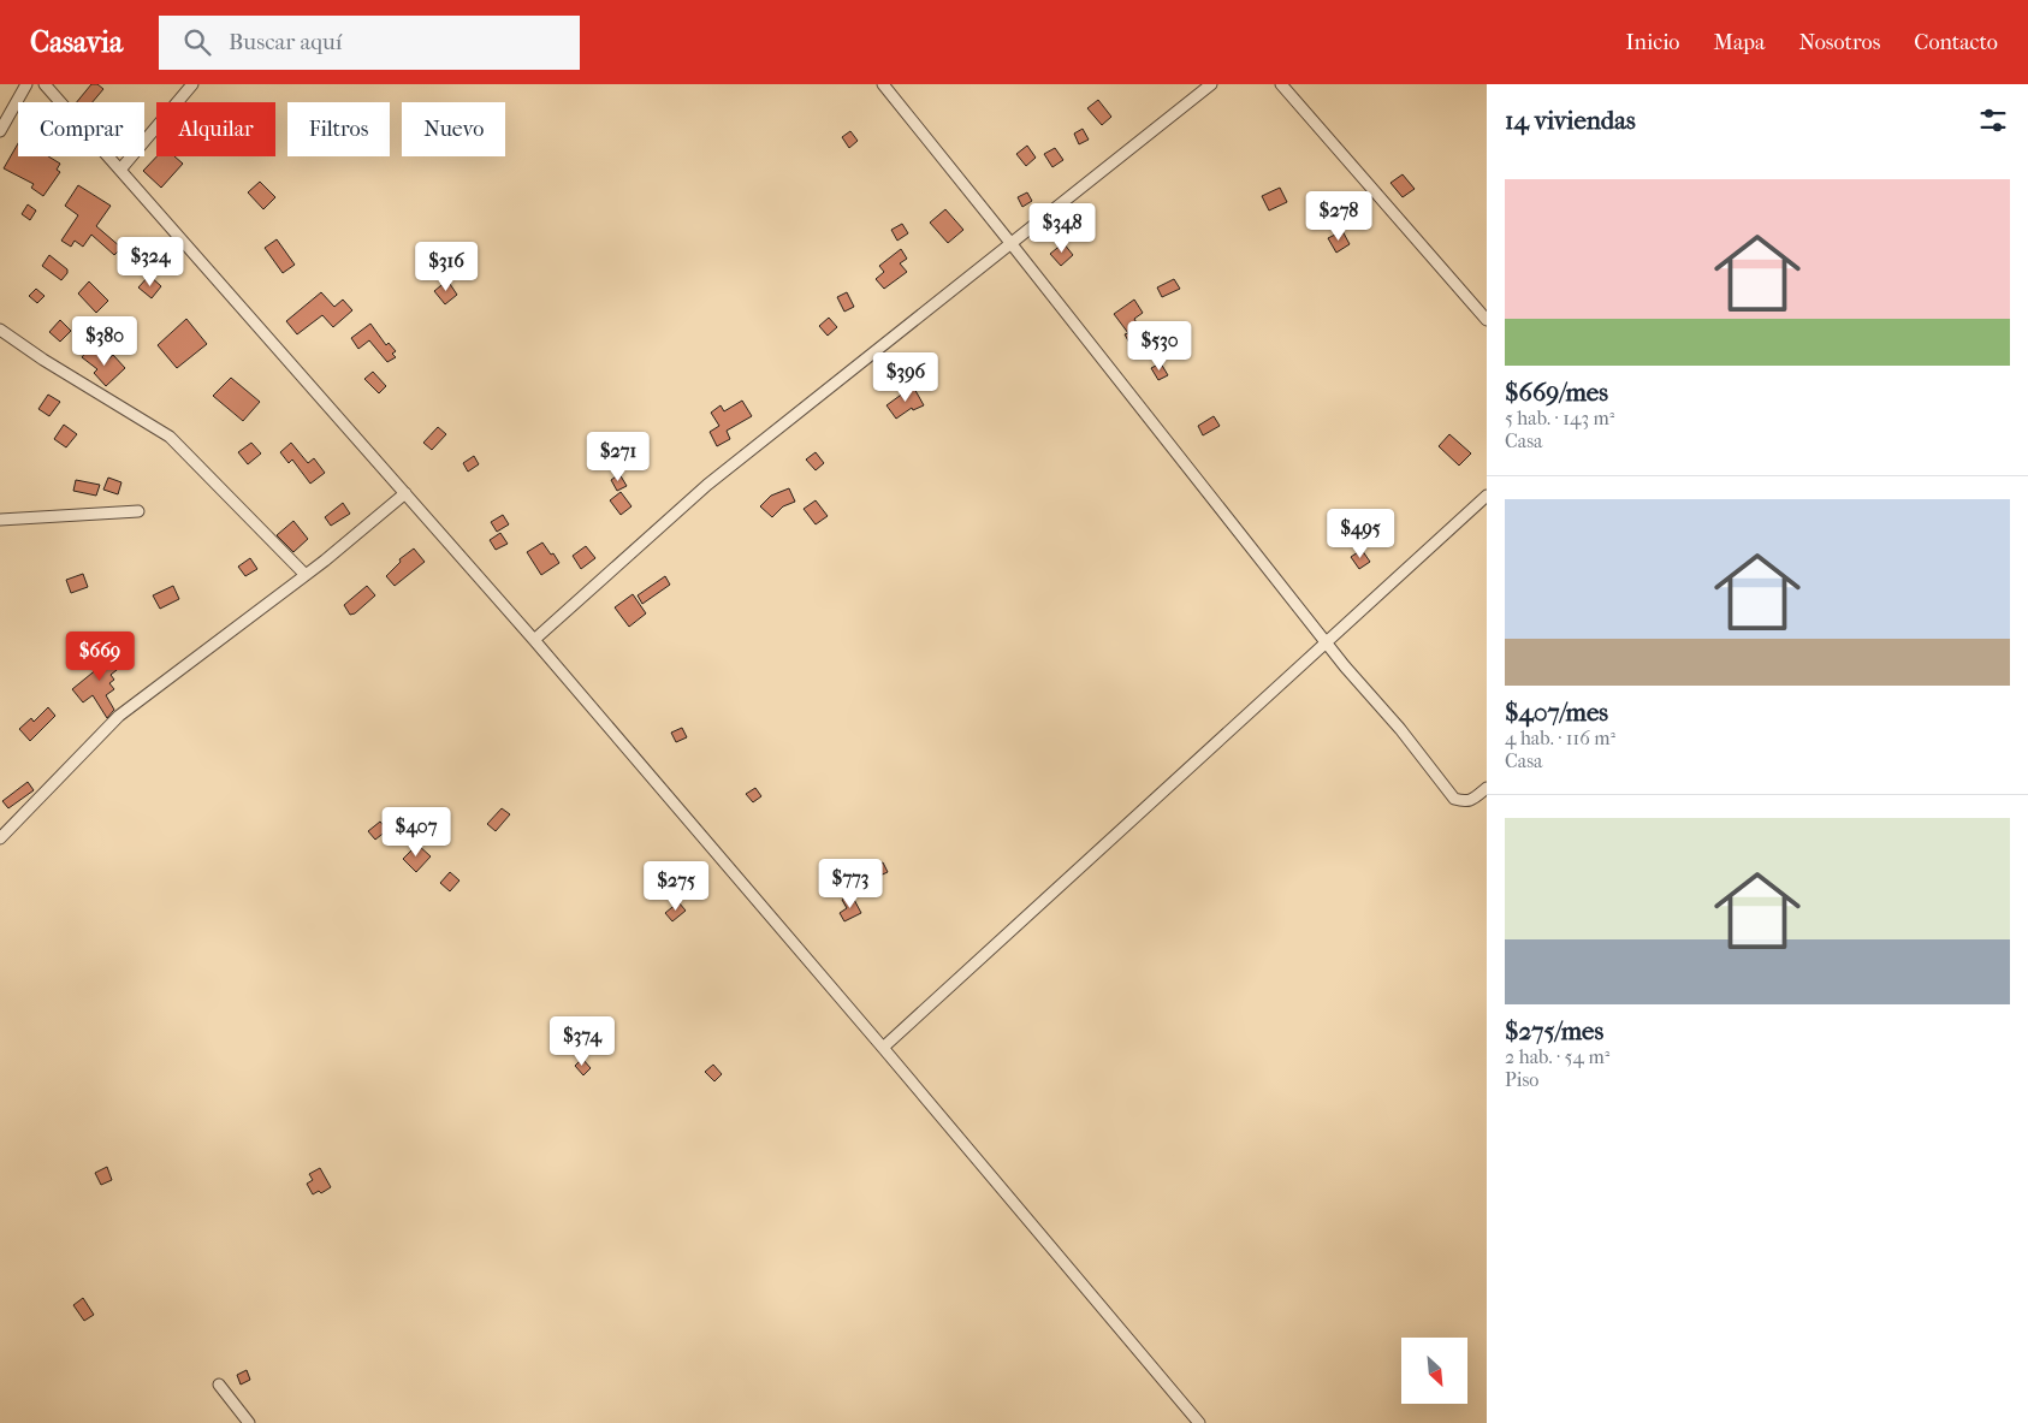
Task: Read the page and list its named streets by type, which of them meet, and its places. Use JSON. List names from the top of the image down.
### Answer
{
  "north": "bottom right",
  "page": {
    "header": "Casavia",
    "search": "Buscar aquí",
    "nav": [
      "Inicio",
      "Mapa",
      "Nosotros",
      "Contacto"
    ],
    "heading": "14 viviendas",
    "chip": [
      "Comprar",
      "Alquilar",
      "Filtros",
      "Nuevo"
    ],
    "list": [
      {
        "name": "$669/mes",
        "note": "5 hab. · 143 m² · Casa"
      },
      {
        "name": "$407/mes",
        "note": "4 hab. · 116 m² · Casa"
      },
      {
        "name": "$275/mes",
        "note": "2 hab. · 54 m² · Piso"
      }
    ],
    "price": [
      "$278",
      "$348",
      "$324",
      "$316",
      "$380",
      "$530",
      "$396",
      "$271",
      "$495",
      "$669",
      "$407",
      "$773",
      "$275",
      "$374"
    ]
  }
}
